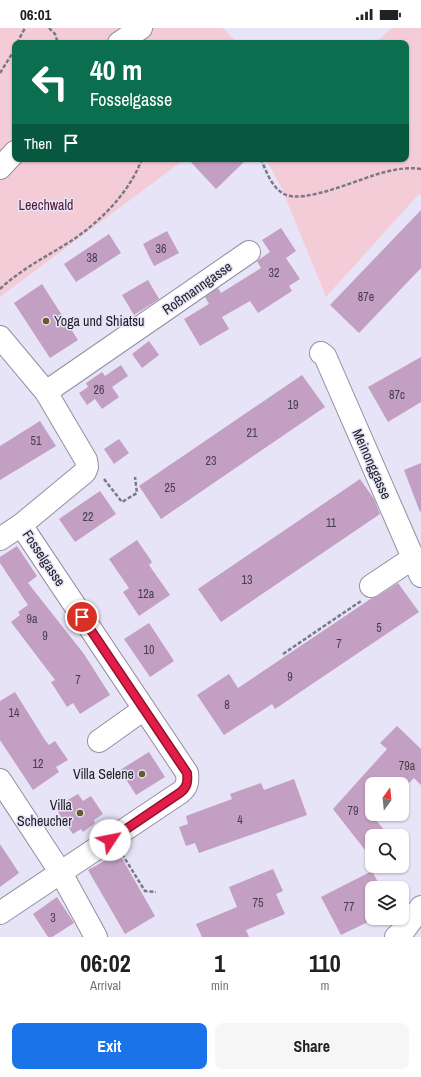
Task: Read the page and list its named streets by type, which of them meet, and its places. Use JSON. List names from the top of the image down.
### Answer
{
  "streets": {
    "street": ["Roßmanngasse", "Meinonggasse", "Fosselgasse"]
  },
  "parks": ["Leechwald"],
  "places": ["Yoga und Shiatsu", "Villa Selene", "Villa Scheucher"],
  "house_numbers": [
    "36",
    "38",
    "32",
    "87e",
    "26",
    "87c",
    "19",
    "21",
    "51",
    "23",
    "25",
    "22",
    "11",
    "13",
    "12a",
    "9a",
    "5",
    "9",
    "7",
    "10",
    "9",
    "7",
    "8",
    "14",
    "12",
    "79a",
    "79",
    "4",
    "75",
    "77",
    "3"
  ],
  "north": "top",
  "page": {
    "status": "06:01",
    "turn": ["40 m", "Fosselgasse"],
    "then": "Then",
    "eta": [
      "06:02",
      "Arrival",
      "1",
      "min",
      "110",
      "m"
    ],
    "buttons": ["Exit", "Share"]
  }
}
